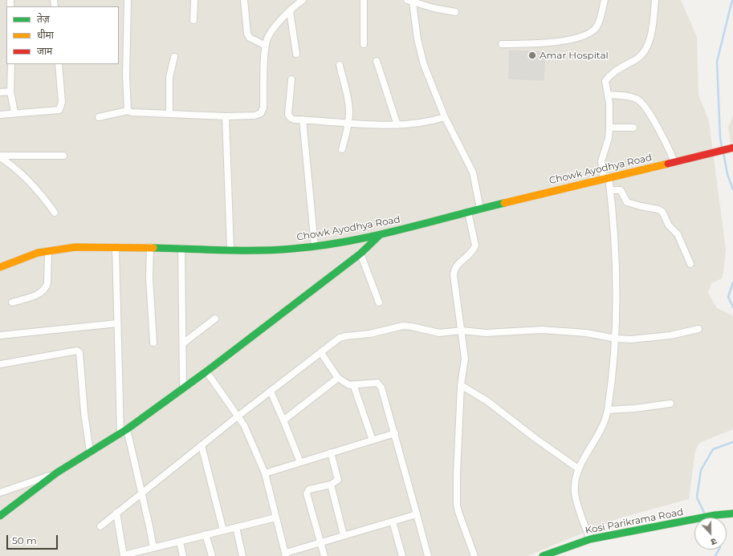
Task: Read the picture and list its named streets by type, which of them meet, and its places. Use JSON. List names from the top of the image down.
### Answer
{
  "streets": {
    "main road": ["Chowk Ayodhya Road", "Kosi Parikrama Road"]
  },
  "places": ["Amar Hospital"],
  "legend": ["तेज़", "धीमा", "जाम"],
  "scale_bar": "50 m",
  "north": "bottom"
}
